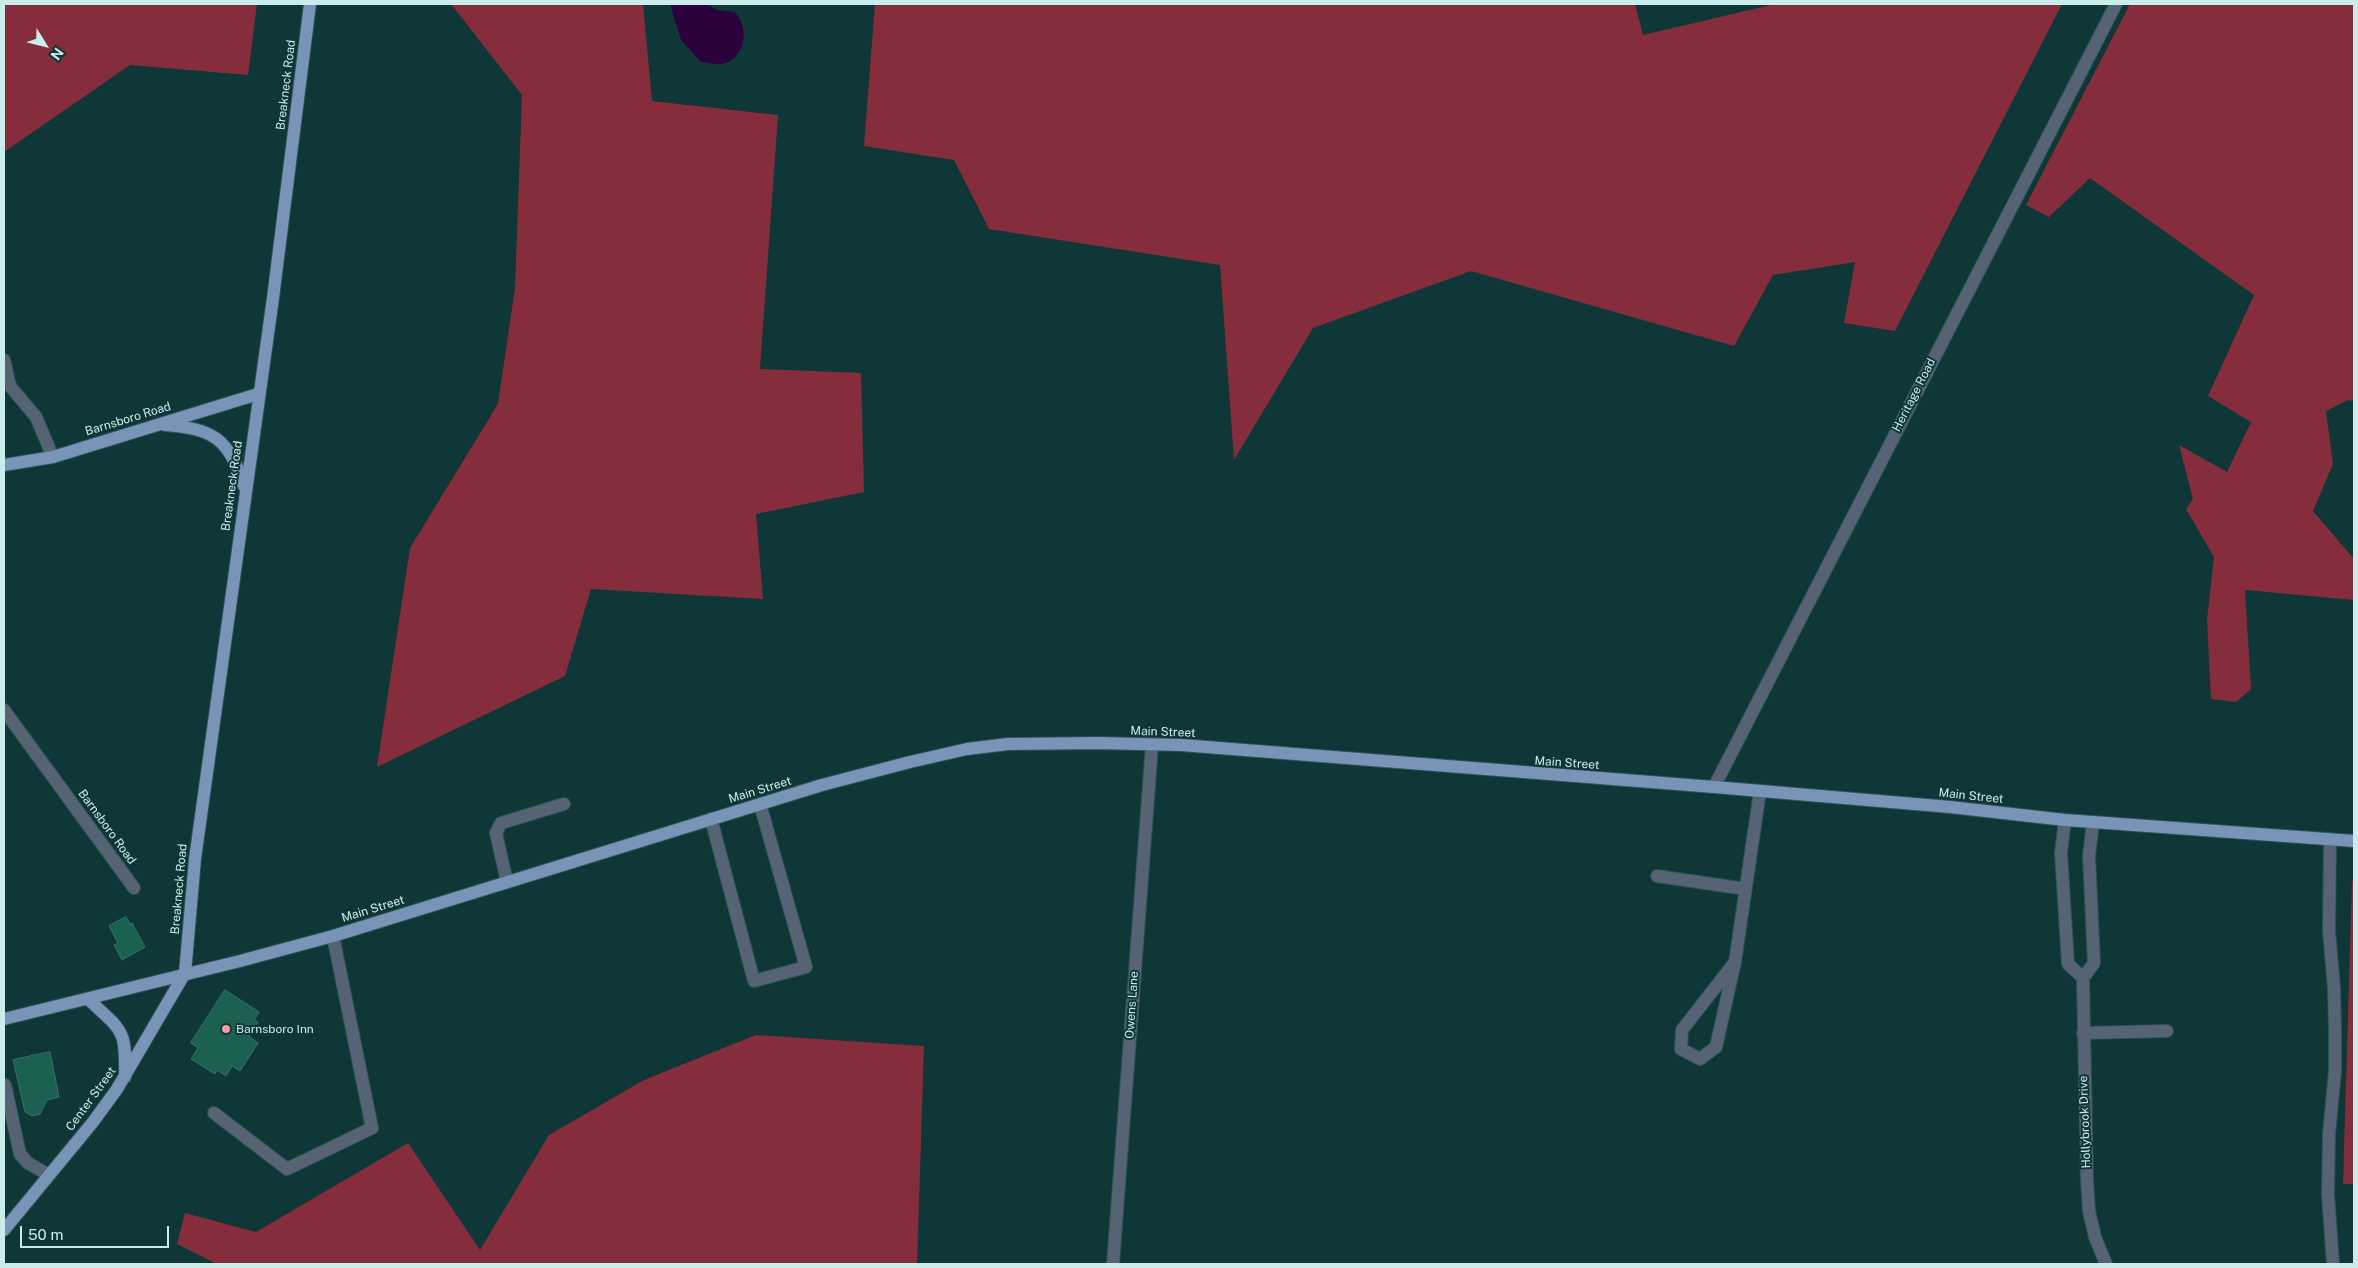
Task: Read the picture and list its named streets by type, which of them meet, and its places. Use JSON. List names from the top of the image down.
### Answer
{
  "streets": {
    "main road": [
      "Breakneck Road",
      "Barnsboro Road",
      "Main Street",
      "Center Street"
    ],
    "street": ["Heritage Road", "Owens Lane", "Hollybrook Drive"]
  },
  "crossings": [
    ["Breakneck Road", "Barnsboro Road"],
    ["Breakneck Road", "Main Street"],
    ["Breakneck Road", "Center Street"],
    ["Heritage Road", "Main Street"],
    ["Main Street", "Owens Lane"],
    ["Main Street", "Center Street"],
    ["Main Street", "Hollybrook Drive"]
  ],
  "places": ["Barnsboro Inn"],
  "scale_bar": "50 m",
  "north": "bottom right"
}
